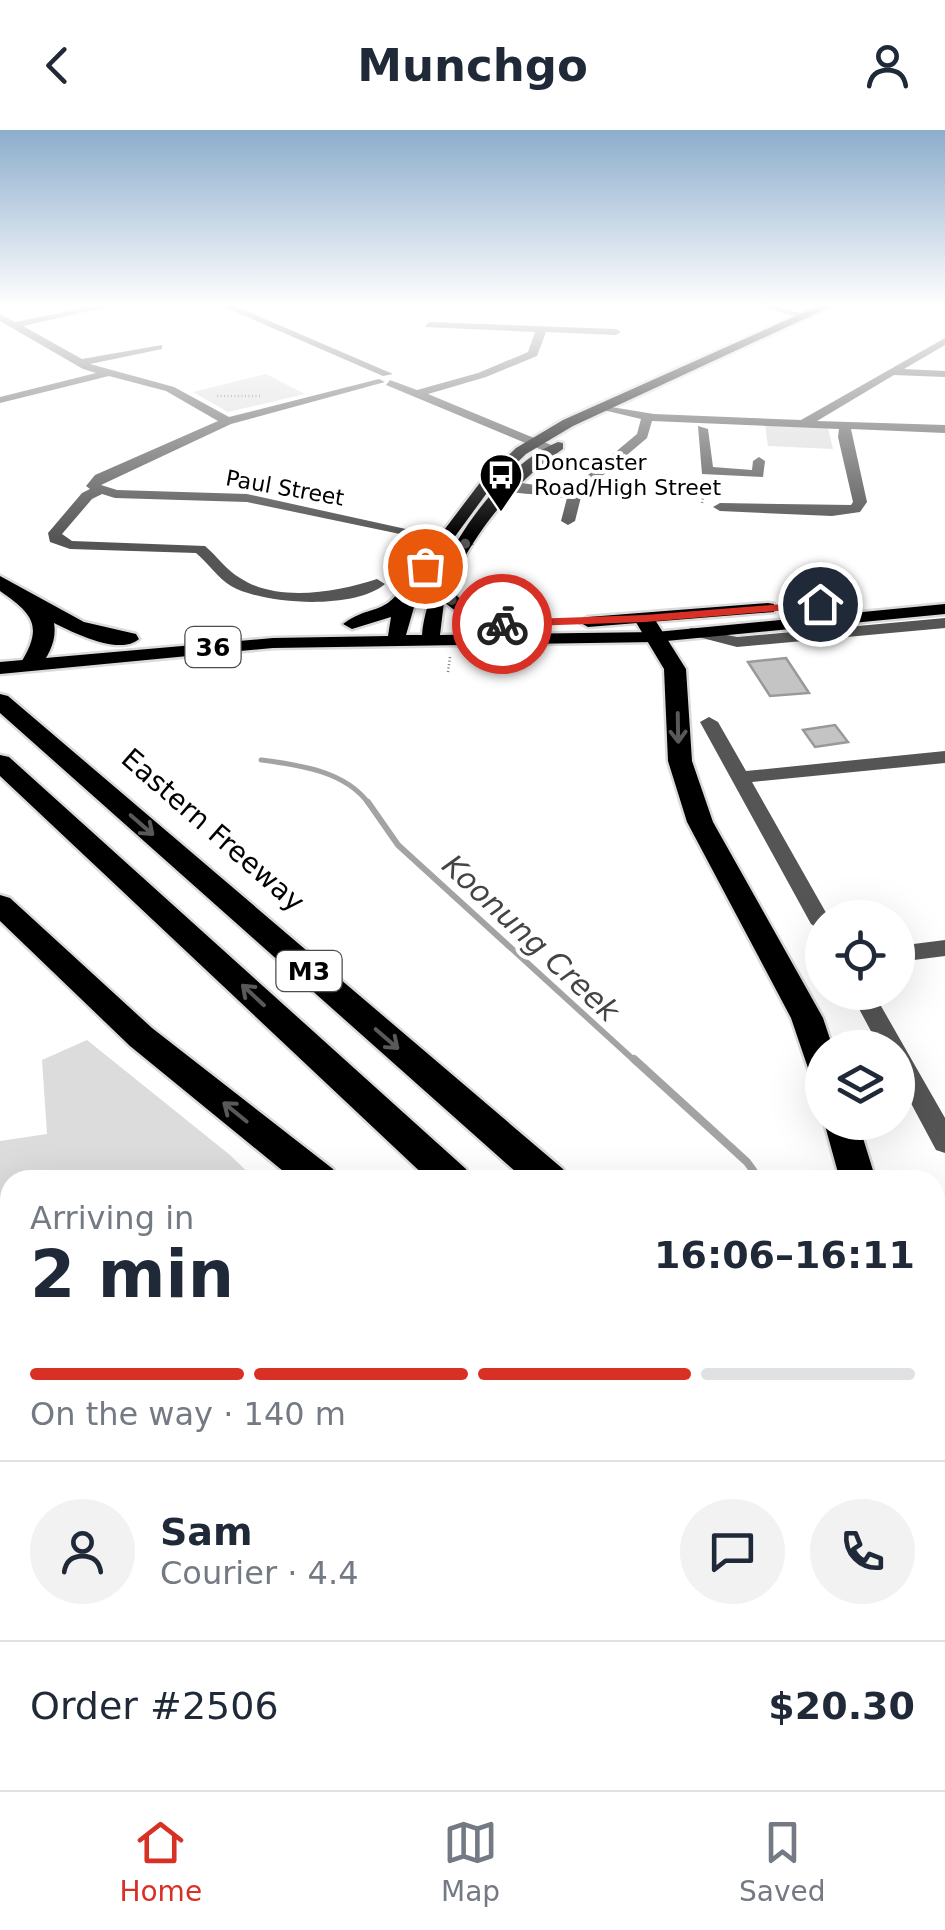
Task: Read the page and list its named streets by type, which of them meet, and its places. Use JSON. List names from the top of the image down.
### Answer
{
  "streets": {
    "highway": ["Eastern Freeway", "M3"],
    "main road": ["36"],
    "street": ["Paul Street"]
  },
  "water": ["Koonung Creek"],
  "places": {
    "bus stop": ["Doncaster Road/High Street"]
  },
  "page": {
    "header": "Munchgo",
    "heading": ["2 min", "Arriving in", "16:06–16:11"],
    "panel": [
      "Sam",
      "Courier · 4.4",
      "Order #2506",
      "$20.30"
    ],
    "bar": "On the way · 140 m",
    "tabs": ["Home", "Map", "Saved"]
  }
}
